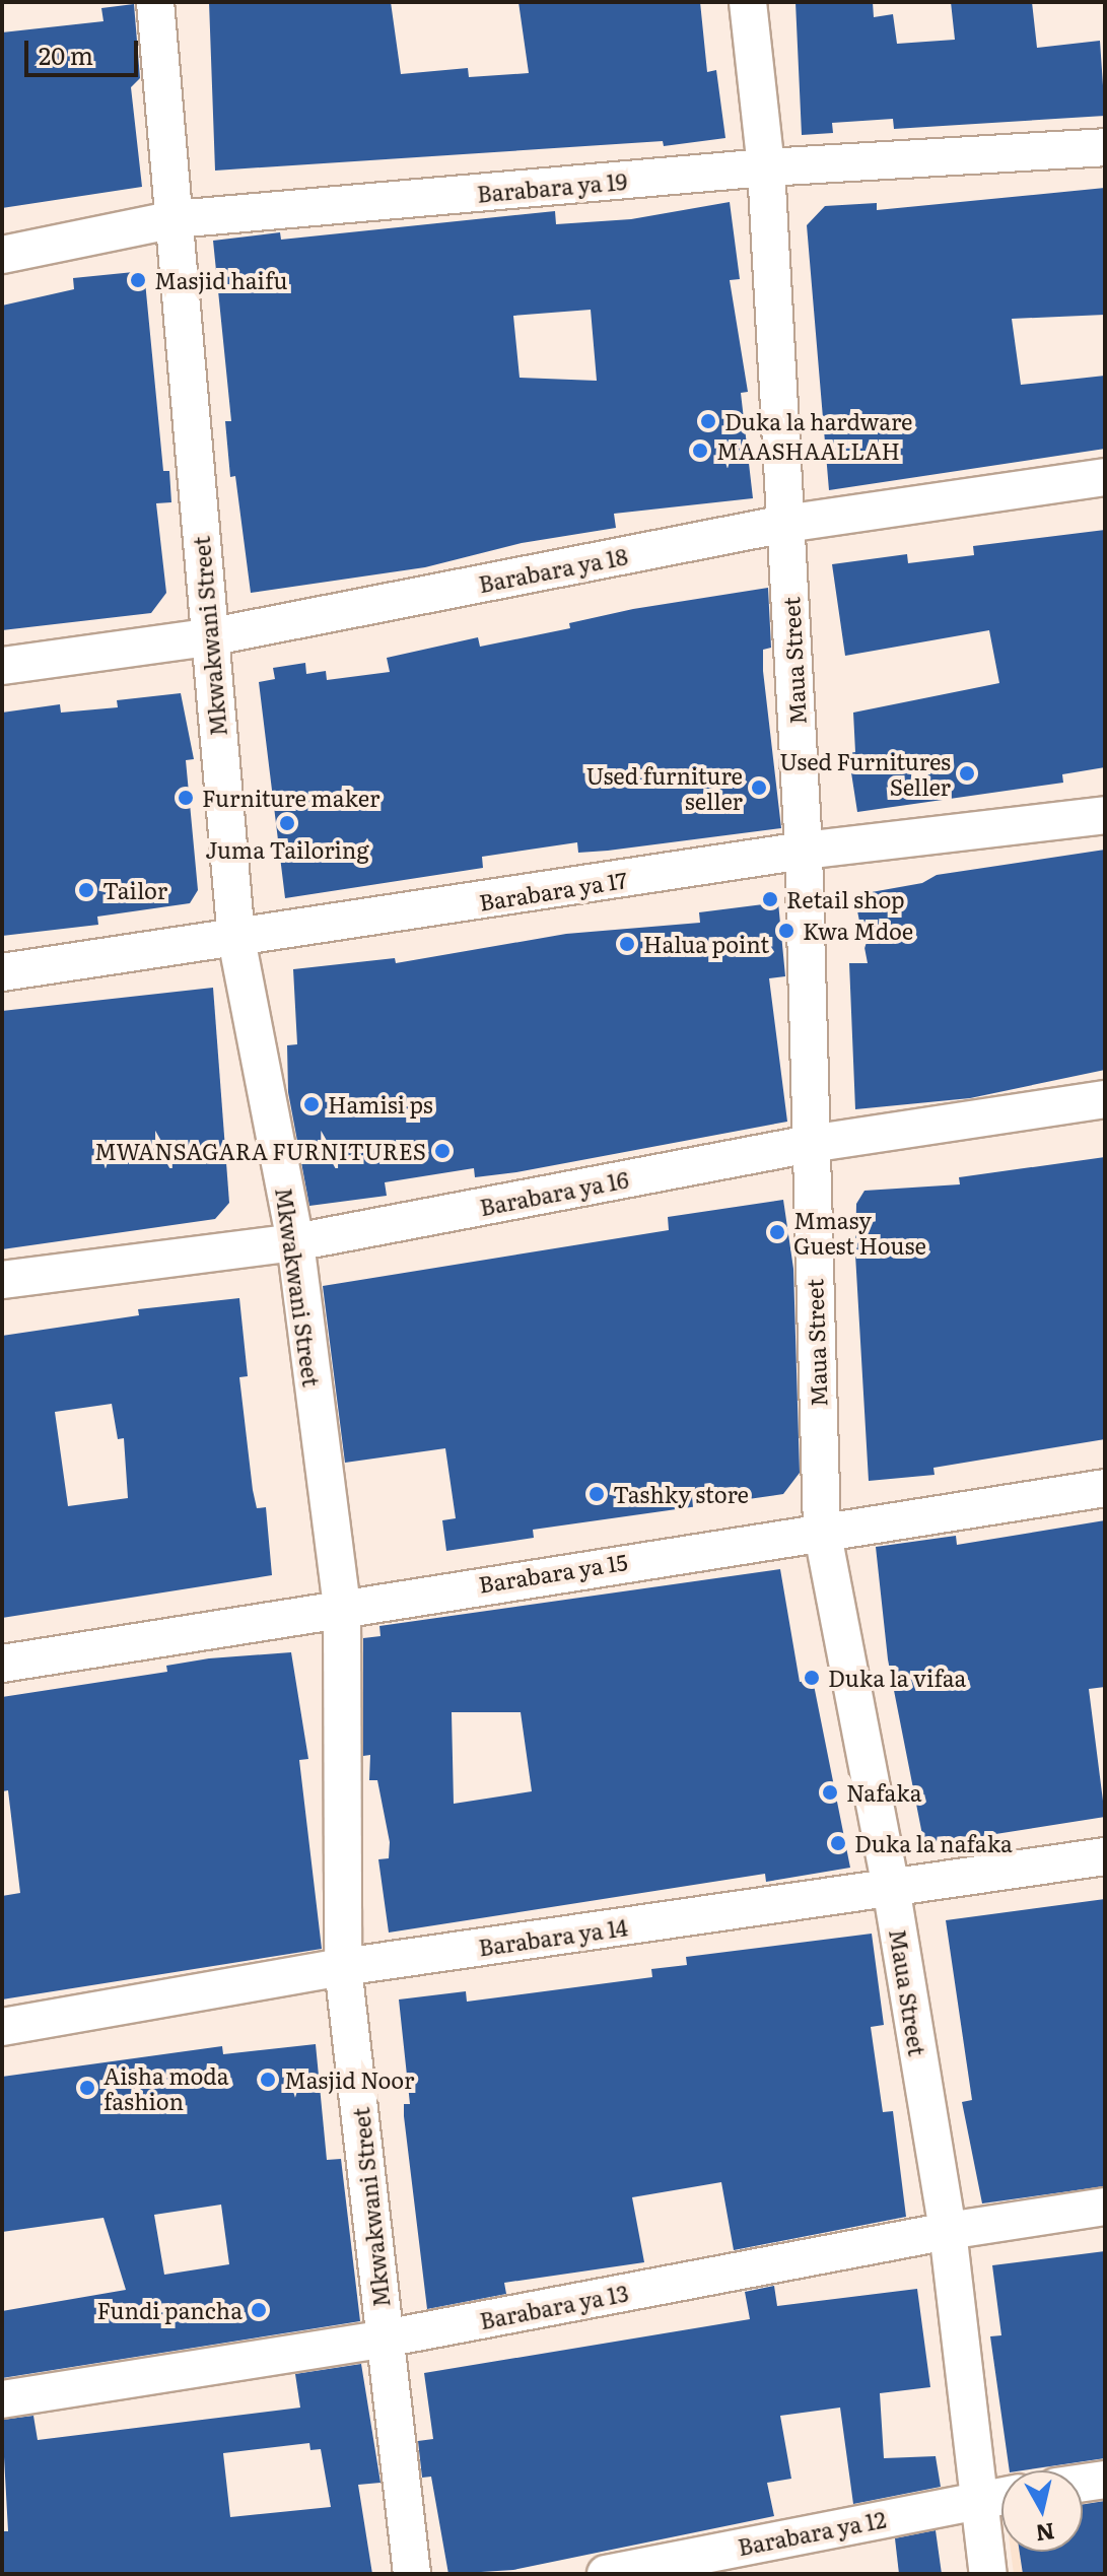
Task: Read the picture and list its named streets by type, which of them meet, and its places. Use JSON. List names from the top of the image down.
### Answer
{
  "streets": {
    "street": [
      "Barabara ya 19",
      "Barabara ya 18",
      "Mkwakwani Street",
      "Maua Street",
      "Barabara ya 17",
      "Barabara ya 16",
      "Barabara ya 15",
      "Barabara ya 14",
      "Barabara ya 13",
      "Barabara ya 12"
    ]
  },
  "crossings": [
    ["Barabara ya 19", "Mkwakwani Street"],
    ["Barabara ya 19", "Maua Street"],
    ["Barabara ya 18", "Mkwakwani Street"],
    ["Barabara ya 18", "Maua Street"],
    ["Mkwakwani Street", "Barabara ya 17"],
    ["Mkwakwani Street", "Barabara ya 16"],
    ["Mkwakwani Street", "Barabara ya 15"],
    ["Mkwakwani Street", "Barabara ya 14"],
    ["Mkwakwani Street", "Barabara ya 13"],
    ["Maua Street", "Barabara ya 17"],
    ["Maua Street", "Barabara ya 16"],
    ["Maua Street", "Barabara ya 15"],
    ["Maua Street", "Barabara ya 14"],
    ["Maua Street", "Barabara ya 13"],
    ["Maua Street", "Barabara ya 12"]
  ],
  "places": [
    "Masjid haifu",
    "Duka la hardware",
    "MAASHAALLAH",
    "Used Furnitures Seller",
    "Used furniture seller",
    "Furniture maker",
    "Juma Tailoring",
    "Tailor",
    "Retail shop",
    "Kwa Mdoe",
    "Halua point",
    "Hamisi ps",
    "MWANSAGARA FURNITURES",
    "Mmasy Guest House",
    "Tashky store",
    "Duka la vifaa",
    "Nafaka",
    "Duka la nafaka",
    "Masjid Noor",
    "Aisha moda fashion",
    "Fundi pancha"
  ],
  "scale_bar": "20 m",
  "north": "bottom"
}
